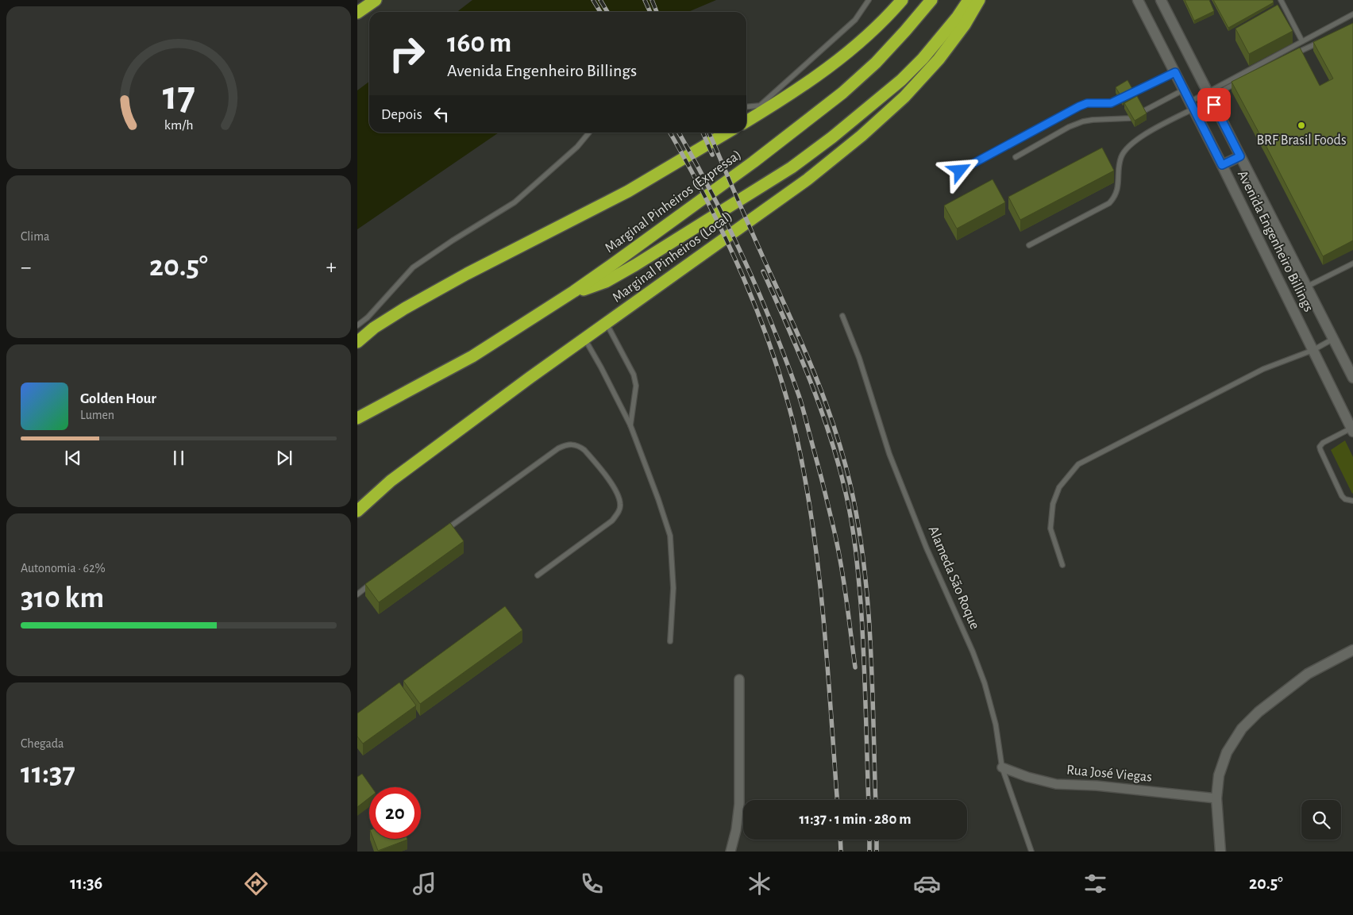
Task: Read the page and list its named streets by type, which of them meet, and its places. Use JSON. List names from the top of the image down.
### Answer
{
  "streets": {
    "highway": ["Marginal Pinheiros (Expressa)", "Marginal Pinheiros (Local)"],
    "street": ["Avenida Engenheiro Billings", "Rua José Viegas"],
    "lane": ["Alameda São Roque"]
  },
  "crossings": [
    ["Alameda São Roque", "Rua José Viegas"]
  ],
  "places": ["BRF Brasil Foods"],
  "page": {
    "turn": ["160 m", "Avenida Engenheiro Billings"],
    "then": "Depois",
    "tile": [
      "Clima",
      ["Autonomia · 62%", "310 km"],
      ["Chegada", "11:37"]
    ],
    "heat": ["−", "20.5°", "+"],
    "song": ["Golden Hour", "Lumen"],
    "limit": "20",
    "trip": "11:37 · 1 min · 280 m",
    "tabs": ["11:36", "20.5°"],
    "gauge": ["17", "km/h"]
  }
}
